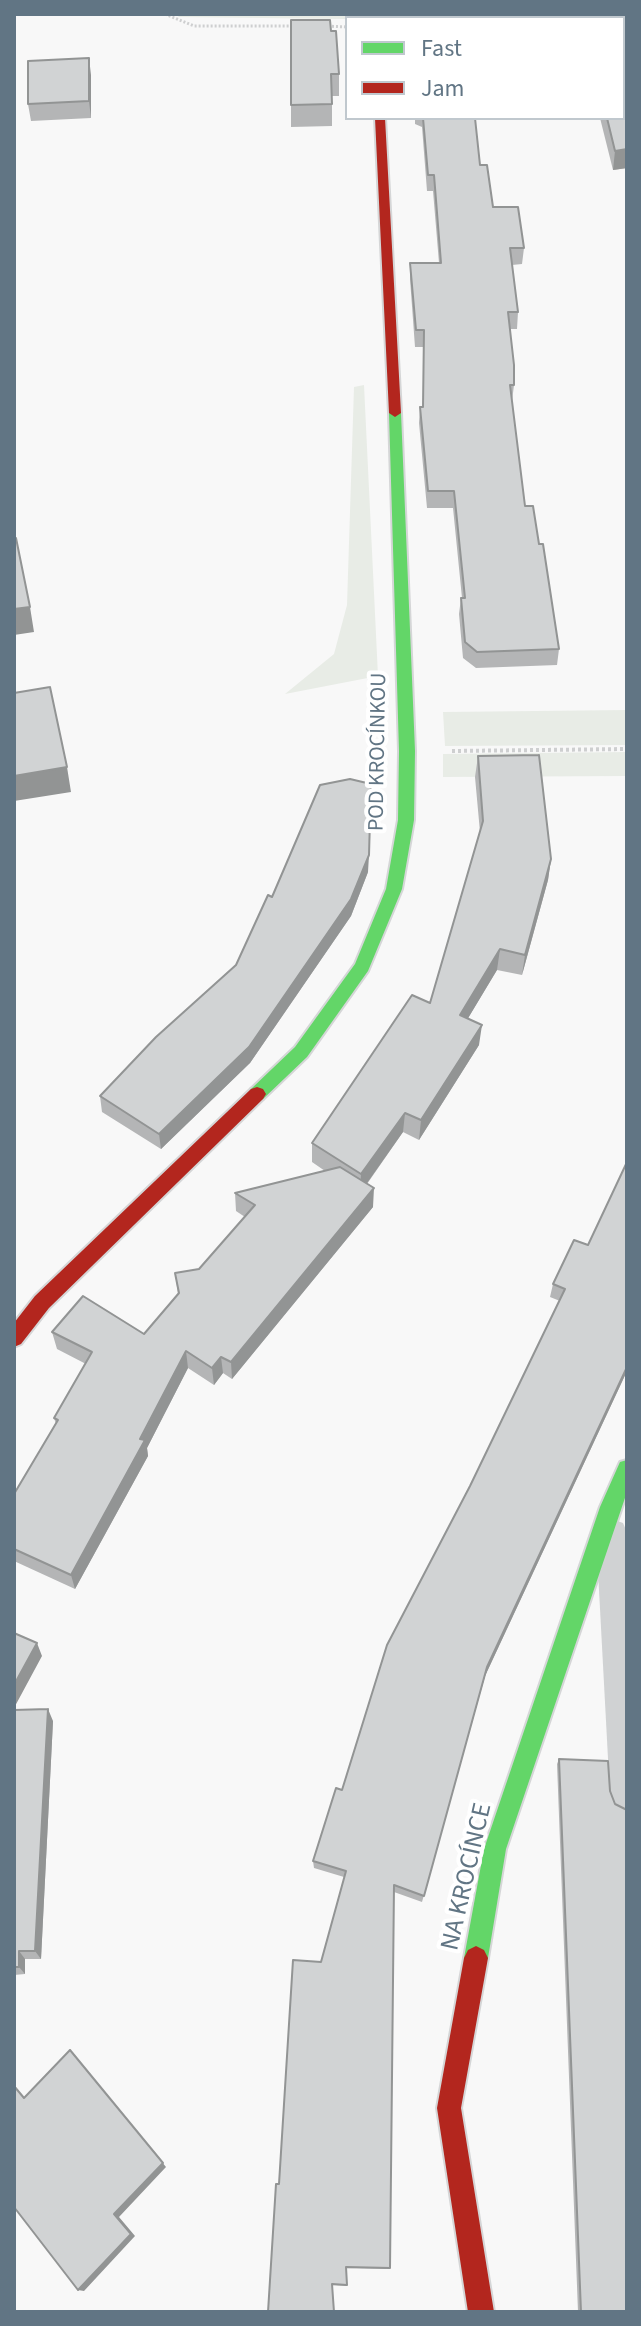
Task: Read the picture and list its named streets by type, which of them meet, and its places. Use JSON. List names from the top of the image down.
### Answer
{
  "streets": {
    "street": ["POD KROCÍNKOU", "NA KROCÍNCE"]
  },
  "legend": ["Fast", "Jam"]
}
